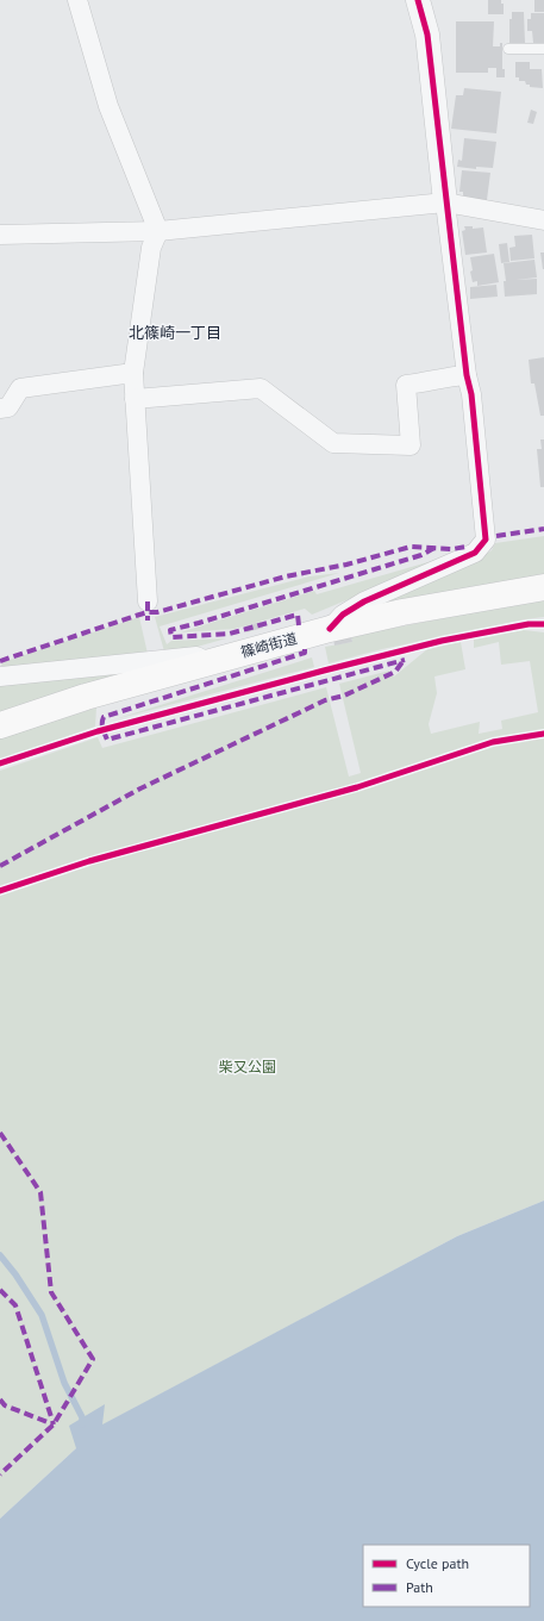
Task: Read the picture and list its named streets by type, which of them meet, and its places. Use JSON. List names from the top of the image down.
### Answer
{
  "streets": {
    "main road": ["篠崎街道"]
  },
  "districts": ["北篠崎一丁目"],
  "parks": ["柴又公園"],
  "legend": ["Cycle path", "Path"]
}
